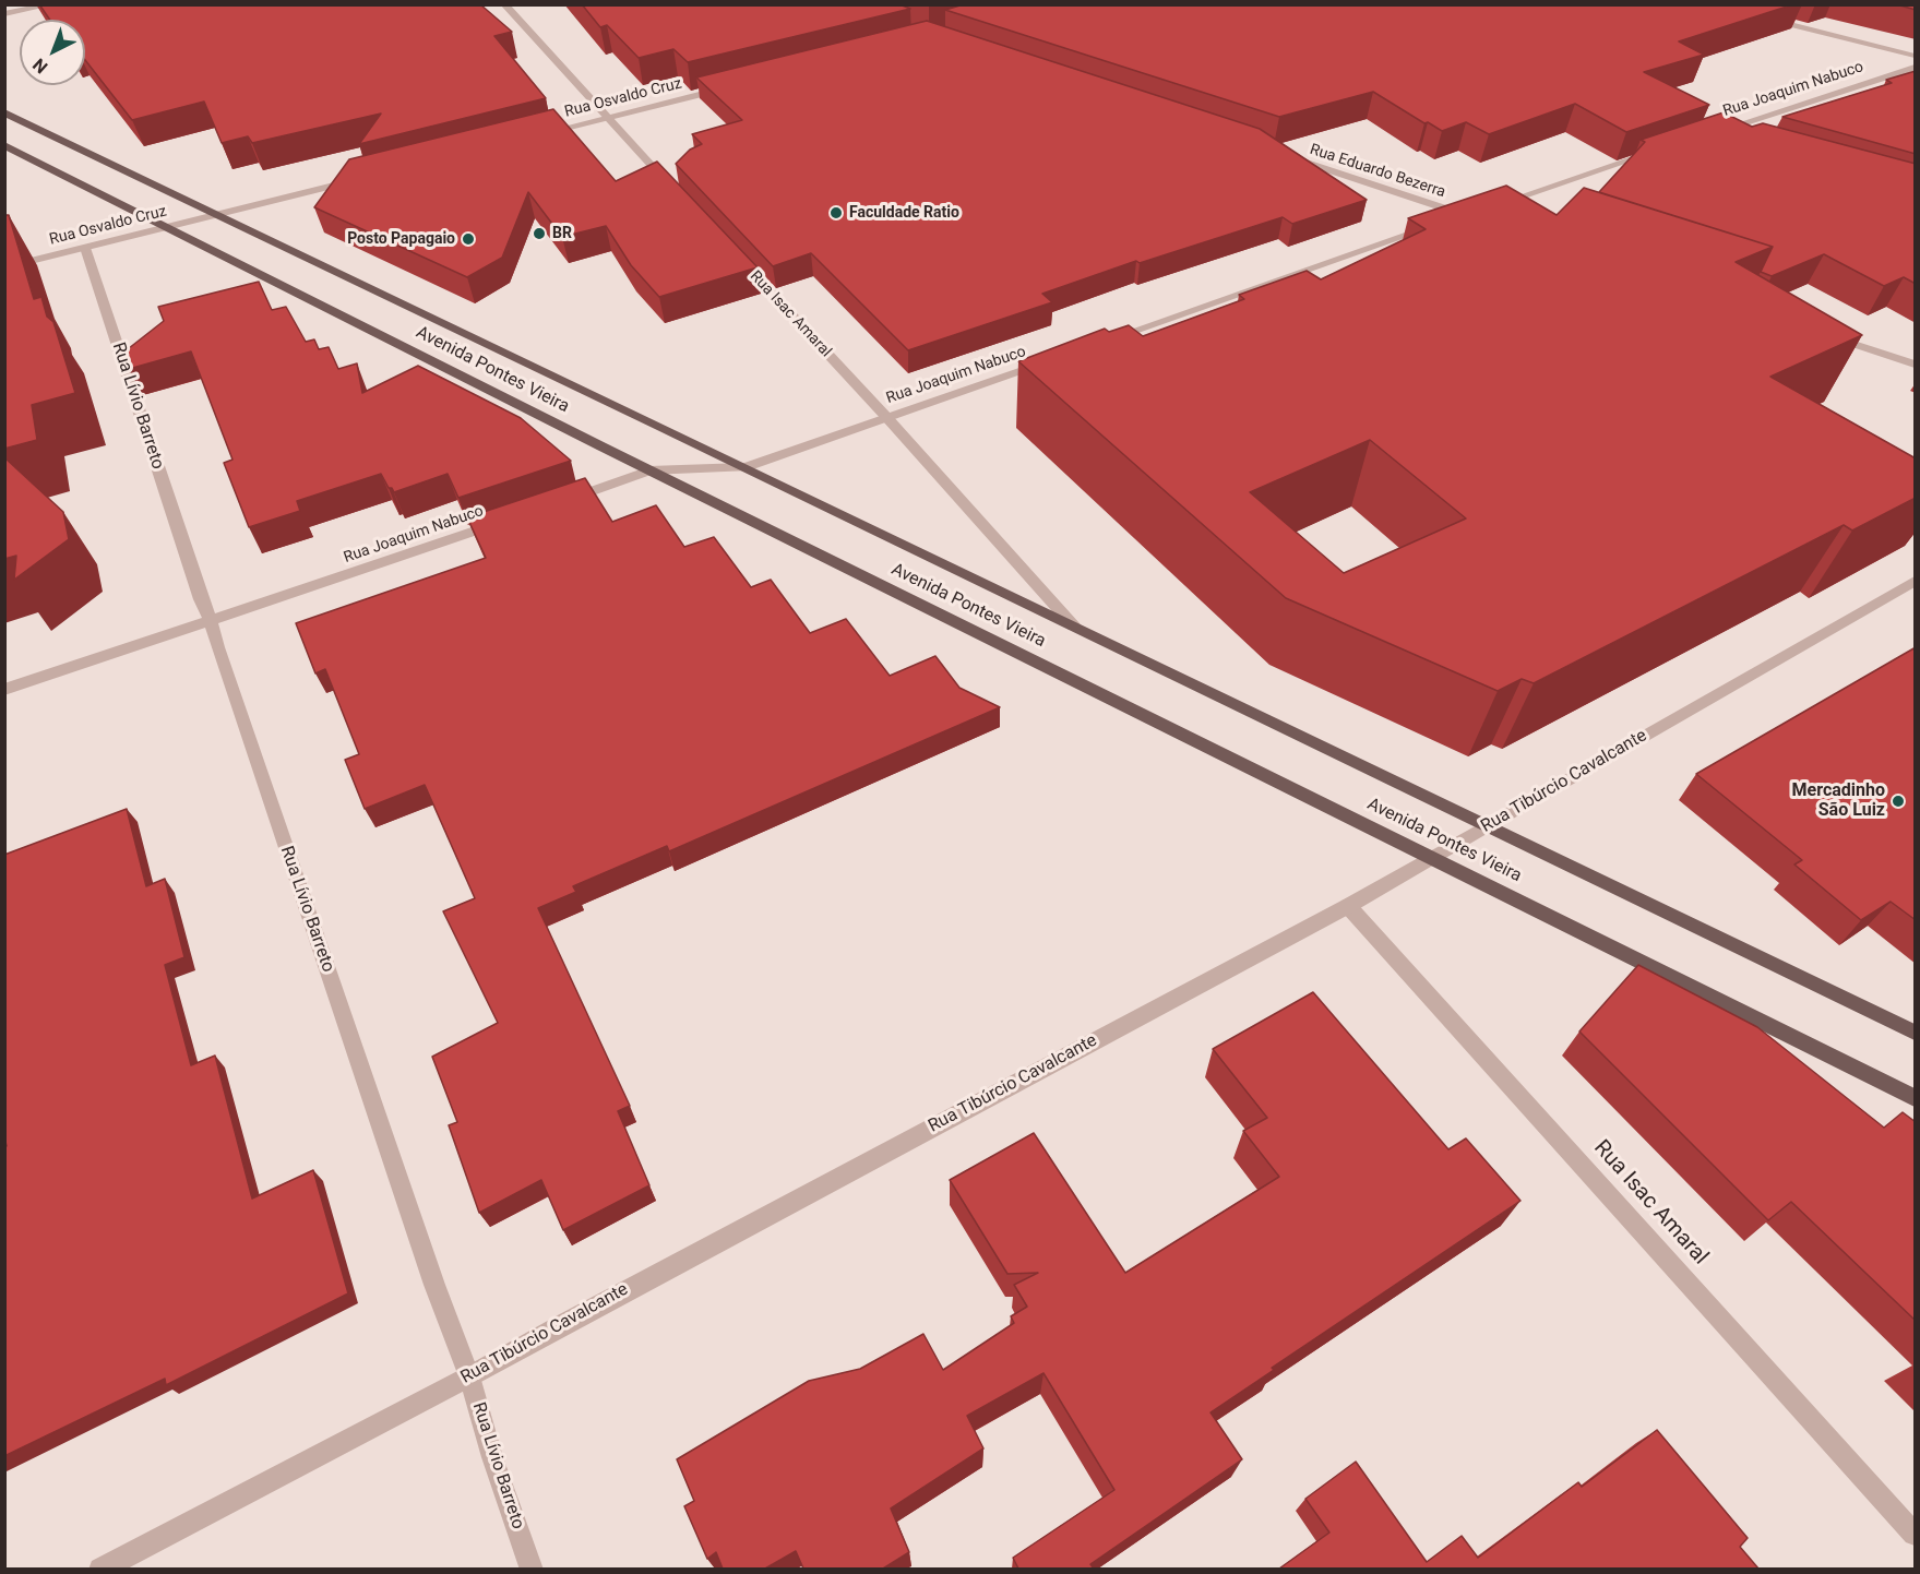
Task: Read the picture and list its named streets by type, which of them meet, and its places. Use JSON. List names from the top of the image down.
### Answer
{
  "streets": {
    "main road": ["Avenida Pontes Vieira"],
    "street": [
      "Rua Joaquim Nabuco",
      "Rua Osvaldo Cruz",
      "Rua Eduardo Bezerra",
      "Rua Isac Amaral",
      "Rua Lívio Barreto",
      "Rua Tibúrcio Cavalcante"
    ]
  },
  "crossings": [
    ["Rua Joaquim Nabuco", "Rua Isac Amaral"],
    ["Rua Joaquim Nabuco", "Avenida Pontes Vieira"],
    ["Rua Joaquim Nabuco", "Rua Lívio Barreto"],
    ["Rua Osvaldo Cruz", "Avenida Pontes Vieira"],
    ["Rua Osvaldo Cruz", "Rua Lívio Barreto"],
    ["Rua Isac Amaral", "Avenida Pontes Vieira"],
    ["Rua Isac Amaral", "Rua Tibúrcio Cavalcante"],
    ["Avenida Pontes Vieira", "Rua Tibúrcio Cavalcante"],
    ["Rua Lívio Barreto", "Rua Tibúrcio Cavalcante"]
  ],
  "places": [
    "Faculdade Ratio",
    "BR",
    "Posto Papagaio",
    "Mercadinho São Luiz"
  ],
  "north": "bottom left"
}
